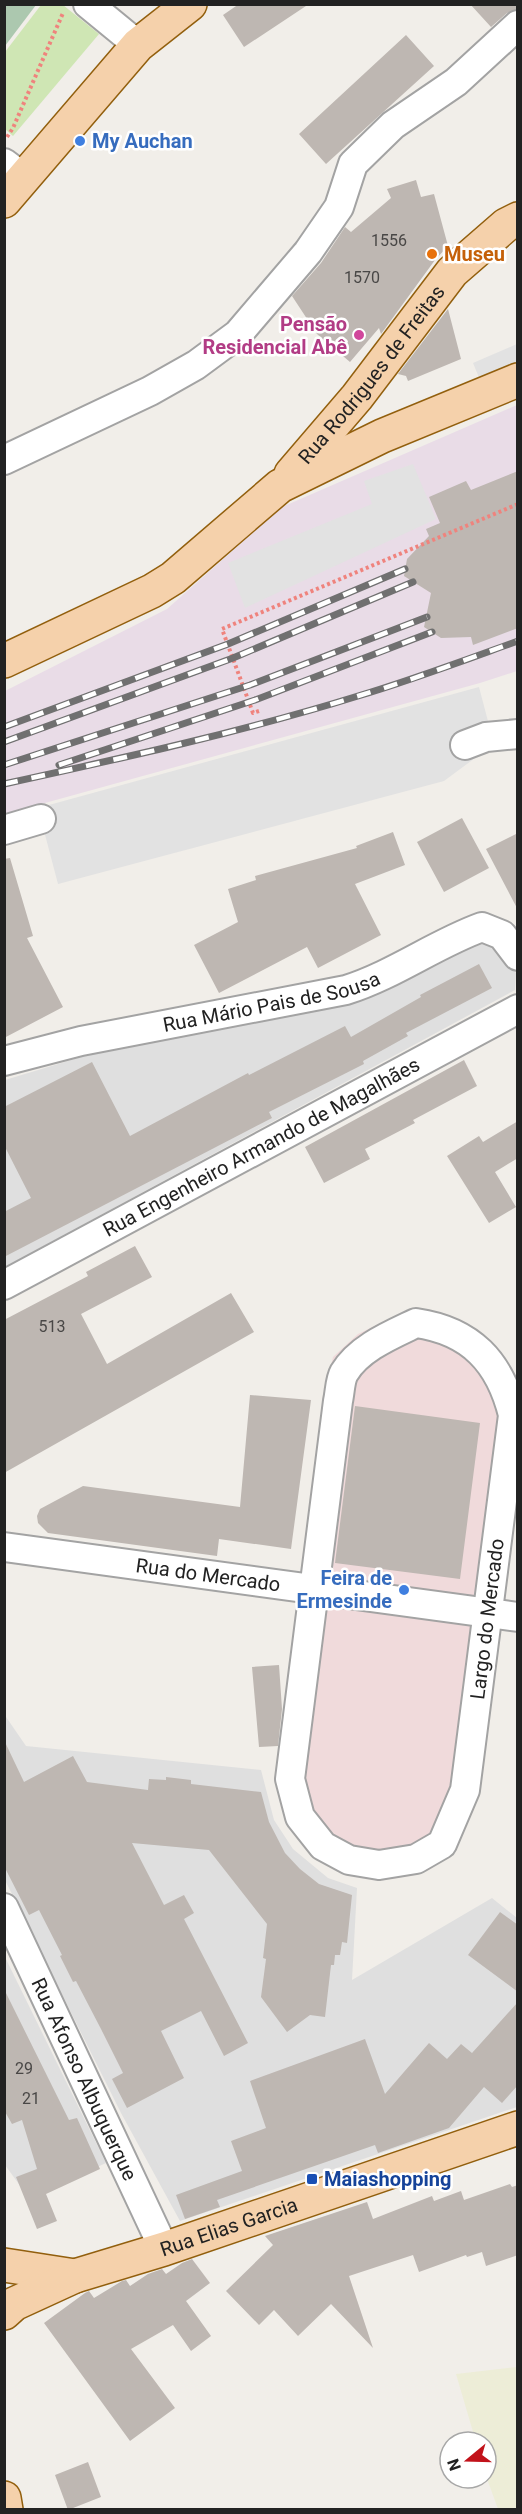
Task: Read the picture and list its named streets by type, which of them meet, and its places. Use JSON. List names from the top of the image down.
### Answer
{
  "streets": {
    "main road": ["Rua Rodrigues de Freitas", "Rua Elias Garcia"],
    "street": [
      "Rua Mário Pais de Sousa",
      "Rua Engenheiro Armando de Magalhães",
      "Rua do Mercado",
      "Largo do Mercado",
      "Rua Afonso Albuquerque"
    ]
  },
  "crossings": [
    ["Rua do Mercado", "Largo do Mercado"],
    ["Rua Afonso Albuquerque", "Rua Elias Garcia"]
  ],
  "places": {
    "other": [
      "My Auchan",
      "Museu",
      "Pensão Residencial Abê",
      "Feira de Ermesinde"
    ],
    "transit": ["Maiashopping"]
  },
  "house_numbers": [
    "1556",
    "1570",
    "513",
    "29",
    "21"
  ],
  "north": "left"
}
